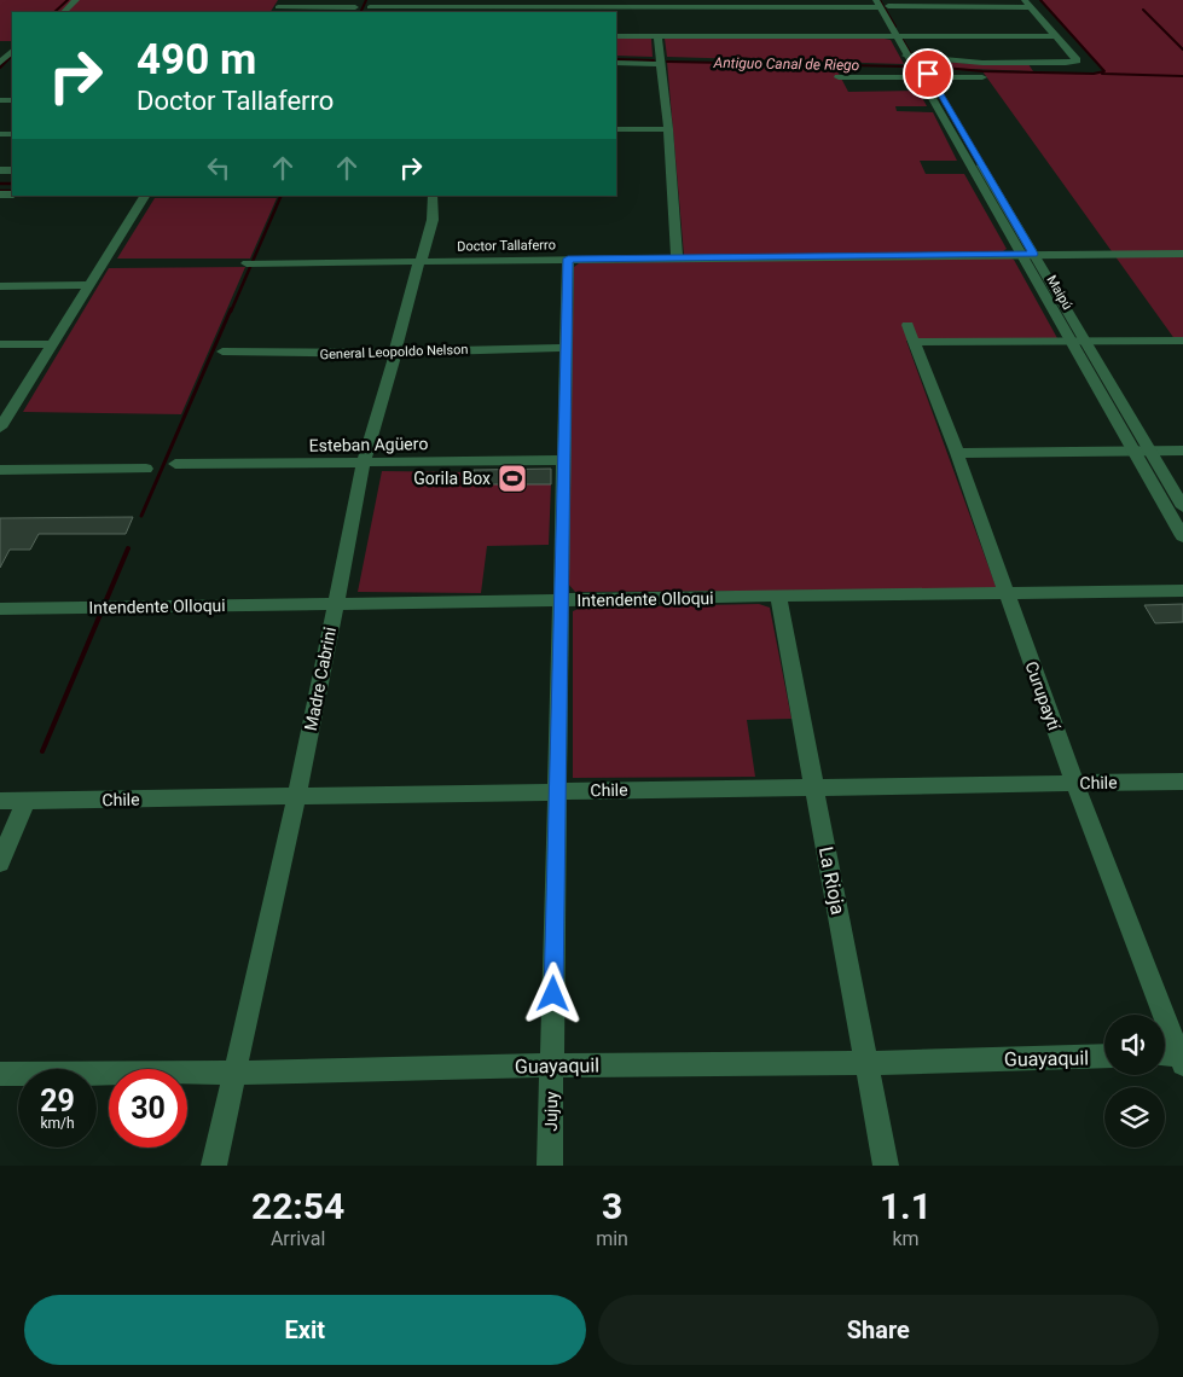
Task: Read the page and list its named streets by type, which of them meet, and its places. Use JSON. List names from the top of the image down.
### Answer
{
  "streets": {
    "street": [
      "Doctor Tallaferro",
      "Maipú",
      "General Leopoldo Nelson",
      "Esteban Agüero",
      "Intendente Olloqui",
      "Madre Cabrini",
      "Curupaytí",
      "Chile",
      "La Rioja",
      "Guayaquil",
      "Jujuy"
    ]
  },
  "crossings": [
    ["Doctor Tallaferro", "Maipú"],
    ["Doctor Tallaferro", "Madre Cabrini"],
    ["Doctor Tallaferro", "Jujuy"],
    ["General Leopoldo Nelson", "Madre Cabrini"],
    ["General Leopoldo Nelson", "Jujuy"],
    ["Esteban Agüero", "Madre Cabrini"],
    ["Esteban Agüero", "Jujuy"],
    ["Intendente Olloqui", "Madre Cabrini"],
    ["Intendente Olloqui", "Curupaytí"],
    ["Intendente Olloqui", "La Rioja"],
    ["Intendente Olloqui", "Jujuy"],
    ["Madre Cabrini", "Chile"],
    ["Madre Cabrini", "Guayaquil"],
    ["Curupaytí", "Chile"],
    ["Chile", "La Rioja"],
    ["Chile", "Jujuy"],
    ["La Rioja", "Guayaquil"],
    ["Guayaquil", "Jujuy"]
  ],
  "water": ["Antiguo Canal de Riego"],
  "places": {
    "sports": ["Gorila Box"]
  },
  "page": {
    "turn": ["490 m", "Doctor Tallaferro"],
    "speed": "29 km/h",
    "limit": "30",
    "eta": [
      "22:54",
      "Arrival",
      "3",
      "min",
      "1.1",
      "km"
    ],
    "buttons": ["Exit", "Share"]
  }
}
